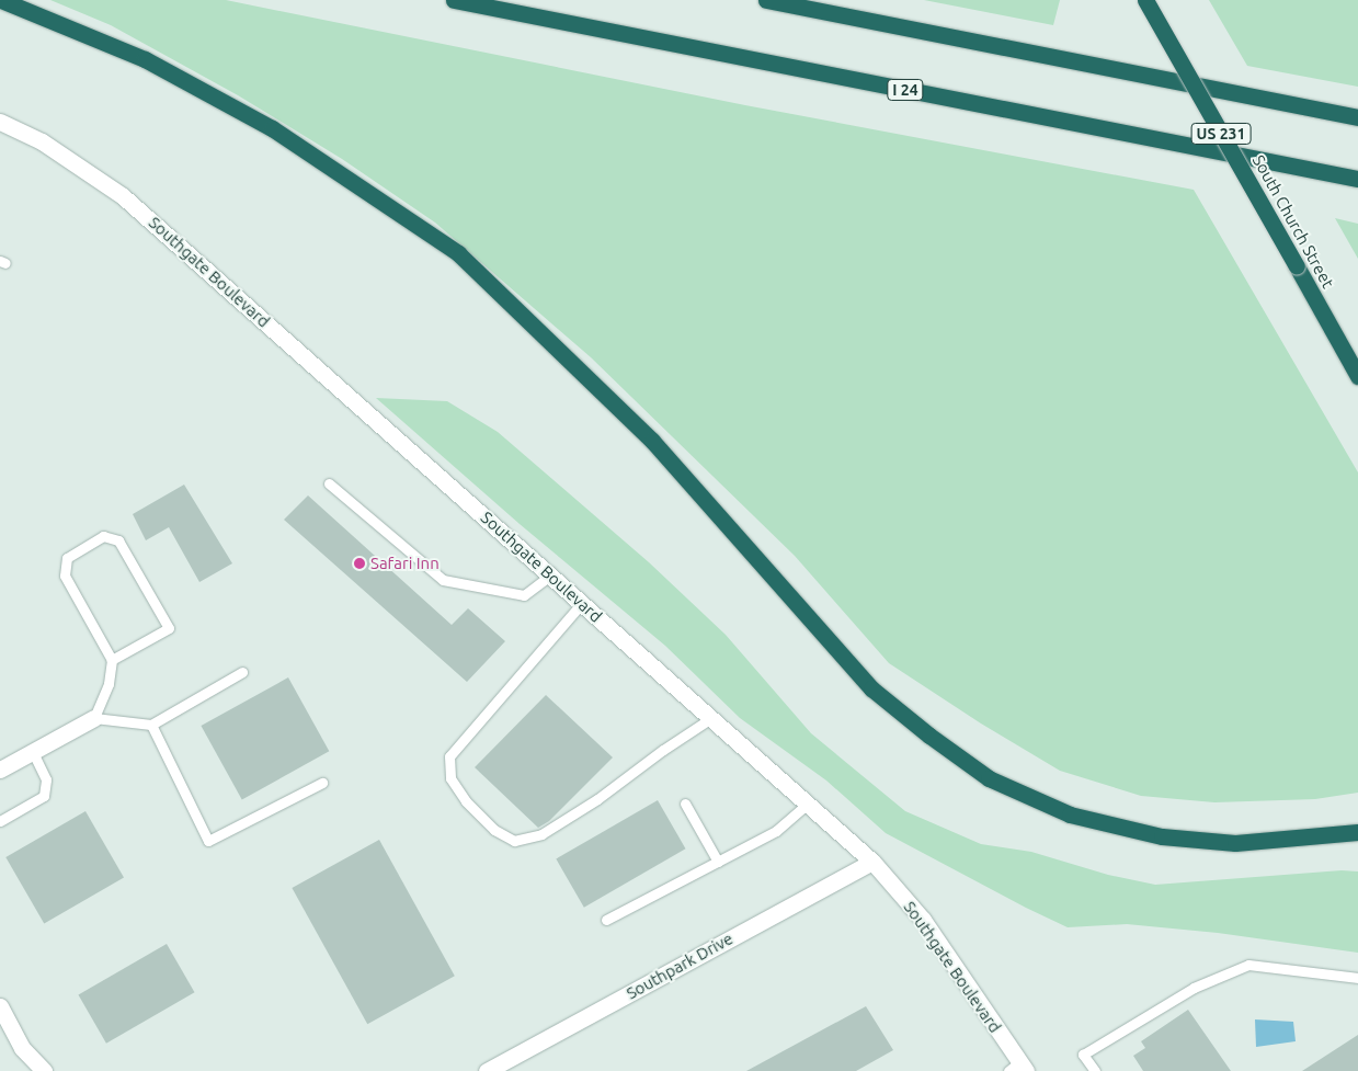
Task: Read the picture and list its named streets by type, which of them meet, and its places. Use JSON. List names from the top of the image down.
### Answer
{
  "streets": {
    "highway": ["I 24", "US 231", "South Church Street"],
    "street": ["Southgate Boulevard", "Southpark Drive"]
  },
  "crossings": [
    ["Southgate Boulevard", "Southpark Drive"]
  ],
  "places": ["Safari Inn"]
}
